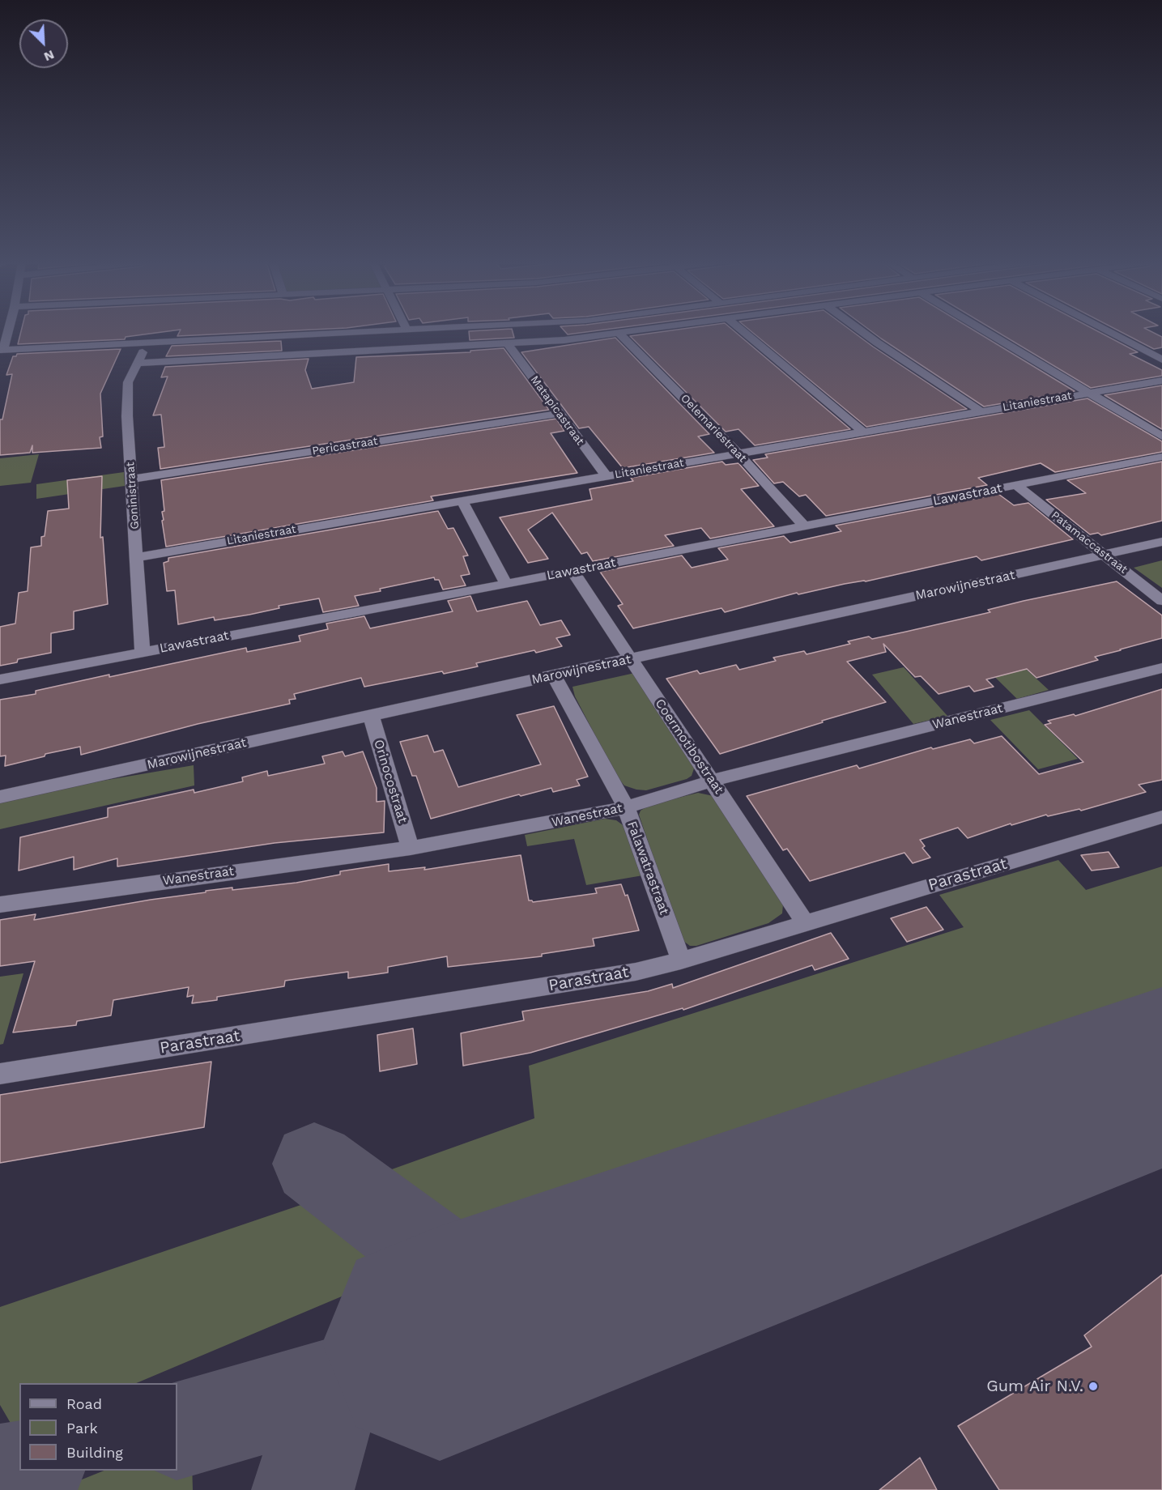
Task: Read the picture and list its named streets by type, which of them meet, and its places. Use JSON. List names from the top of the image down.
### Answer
{
  "streets": {
    "street": [
      "Litaniestraat",
      "Matapicastraat",
      "Oelemariestraat",
      "Pericastraat",
      "Lawastraat",
      "Goninistraat",
      "Patamaccastraat",
      "Marowijnestraat",
      "Wanestraat",
      "Coermotibostraat",
      "Orinocostraat",
      "Falawatrastraat",
      "Parastraat"
    ]
  },
  "crossings": [
    ["Litaniestraat", "Matapicastraat"],
    ["Litaniestraat", "Oelemariestraat"],
    ["Litaniestraat", "Goninistraat"],
    ["Matapicastraat", "Pericastraat"],
    ["Oelemariestraat", "Lawastraat"],
    ["Pericastraat", "Goninistraat"],
    ["Lawastraat", "Goninistraat"],
    ["Lawastraat", "Patamaccastraat"],
    ["Lawastraat", "Coermotibostraat"],
    ["Patamaccastraat", "Marowijnestraat"],
    ["Marowijnestraat", "Coermotibostraat"],
    ["Marowijnestraat", "Orinocostraat"],
    ["Marowijnestraat", "Falawatrastraat"],
    ["Wanestraat", "Coermotibostraat"],
    ["Wanestraat", "Orinocostraat"],
    ["Wanestraat", "Falawatrastraat"],
    ["Coermotibostraat", "Parastraat"],
    ["Falawatrastraat", "Parastraat"]
  ],
  "places": ["Gum Air N.V."],
  "legend": ["Road", "Park", "Building"],
  "north": "bottom right"
}
